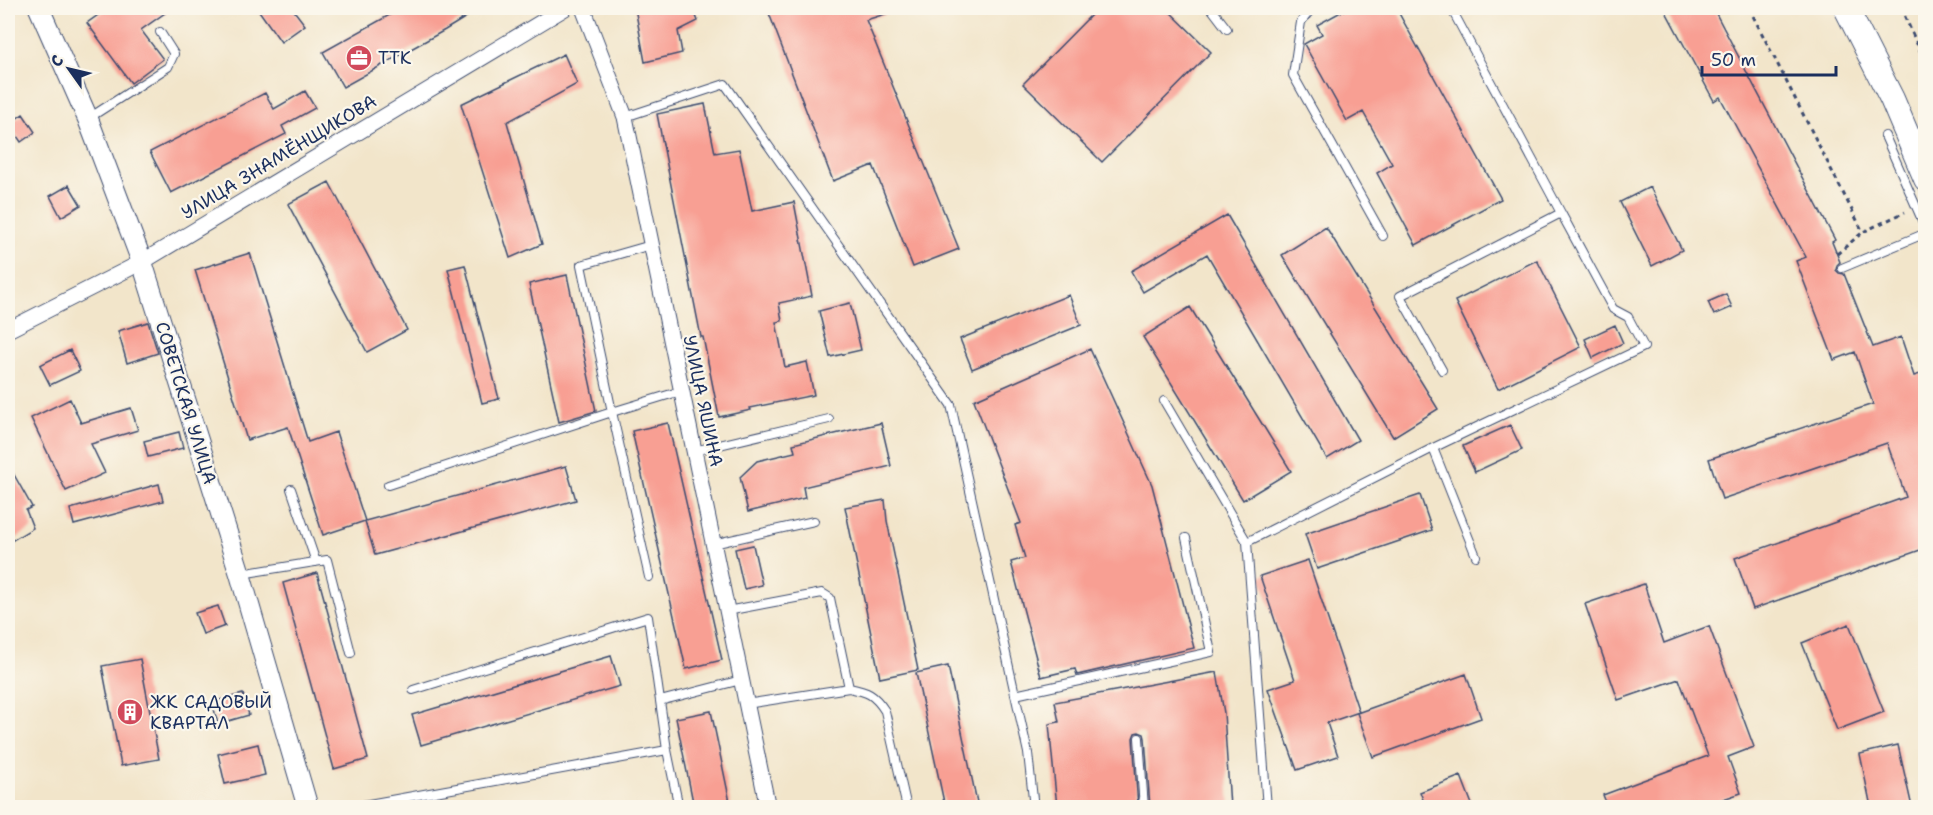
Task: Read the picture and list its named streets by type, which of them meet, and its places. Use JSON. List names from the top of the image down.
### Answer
{
  "streets": {
    "street": ["УЛИЦА ЗНАМЁНЩИКОВА", "УЛИЦА ЯШИНА", "СОВЕТСКАЯ УЛИЦА"]
  },
  "crossings": [
    ["УЛИЦА ЗНАМЁНЩИКОВА", "СОВЕТСКАЯ УЛИЦА"]
  ],
  "places": {
    "office": ["ТТК"],
    "building": ["ЖК САДОВЫЙ КВАРТАЛ"]
  },
  "scale_bar": "50 m",
  "north": "top left"
}
